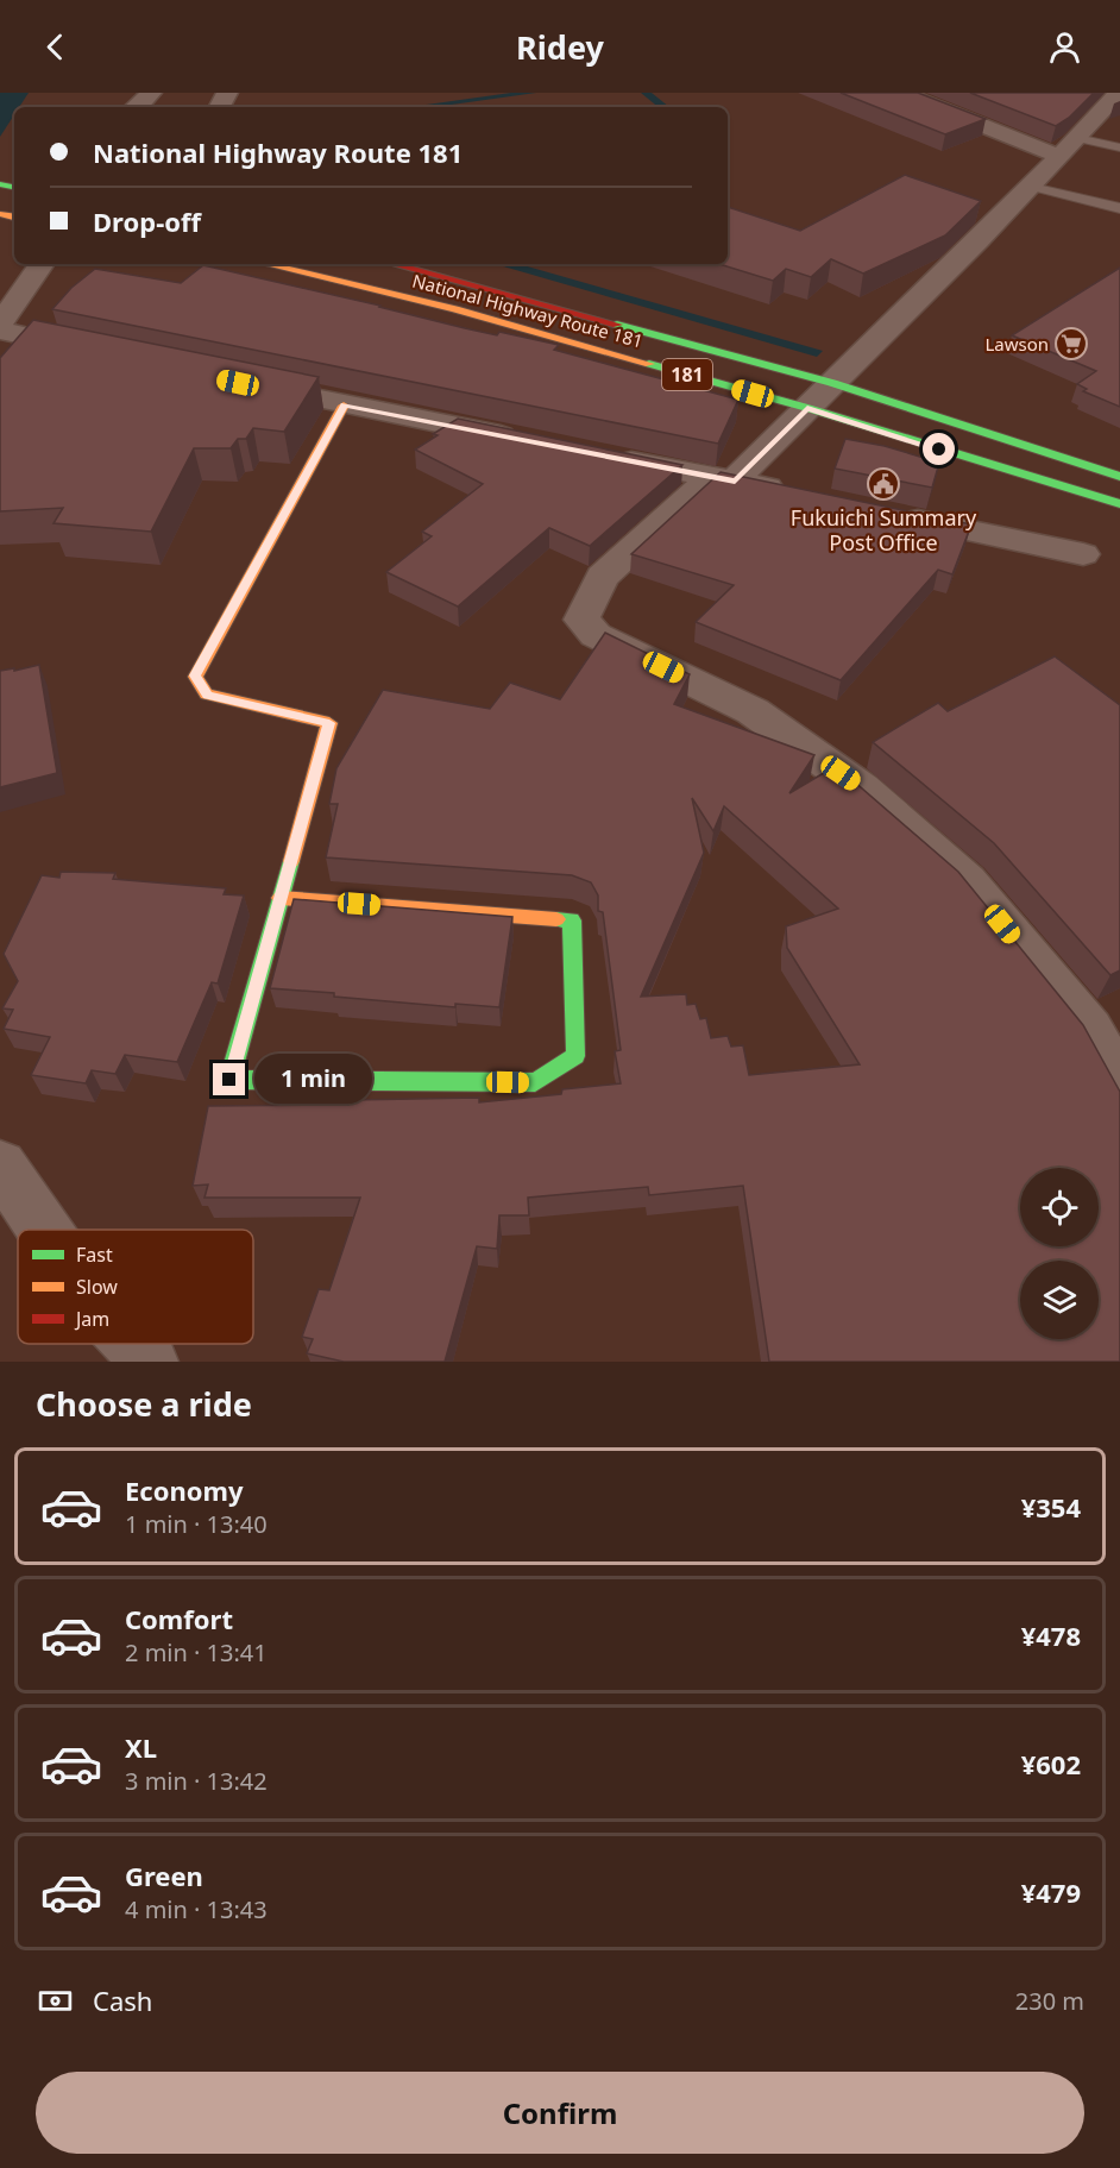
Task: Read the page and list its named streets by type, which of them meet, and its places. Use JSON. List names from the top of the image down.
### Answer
{
  "streets": {
    "main road": ["National Highway Route 181", "181"]
  },
  "places": {
    "supermarket": ["Lawson"],
    "public building": ["Fukuichi Summary Post Office"]
  },
  "legend": ["Fast", "Slow", "Jam"],
  "page": {
    "header": "Ridey",
    "banner": ["National Highway Route 181", "Drop-off"],
    "bubble": "1 min",
    "heading": "Choose a ride",
    "list": [
      {
        "name": "Economy",
        "note": "1 min · 13:40",
        "value": "¥354"
      },
      {
        "name": "Comfort",
        "note": "2 min · 13:41",
        "value": "¥478"
      },
      {
        "name": "XL",
        "note": "3 min · 13:42",
        "value": "¥602"
      },
      {
        "name": "Green",
        "note": "4 min · 13:43",
        "value": "¥479"
      }
    ],
    "pay": ["Cash", "230 m"],
    "buttons": "Confirm"
  }
}
